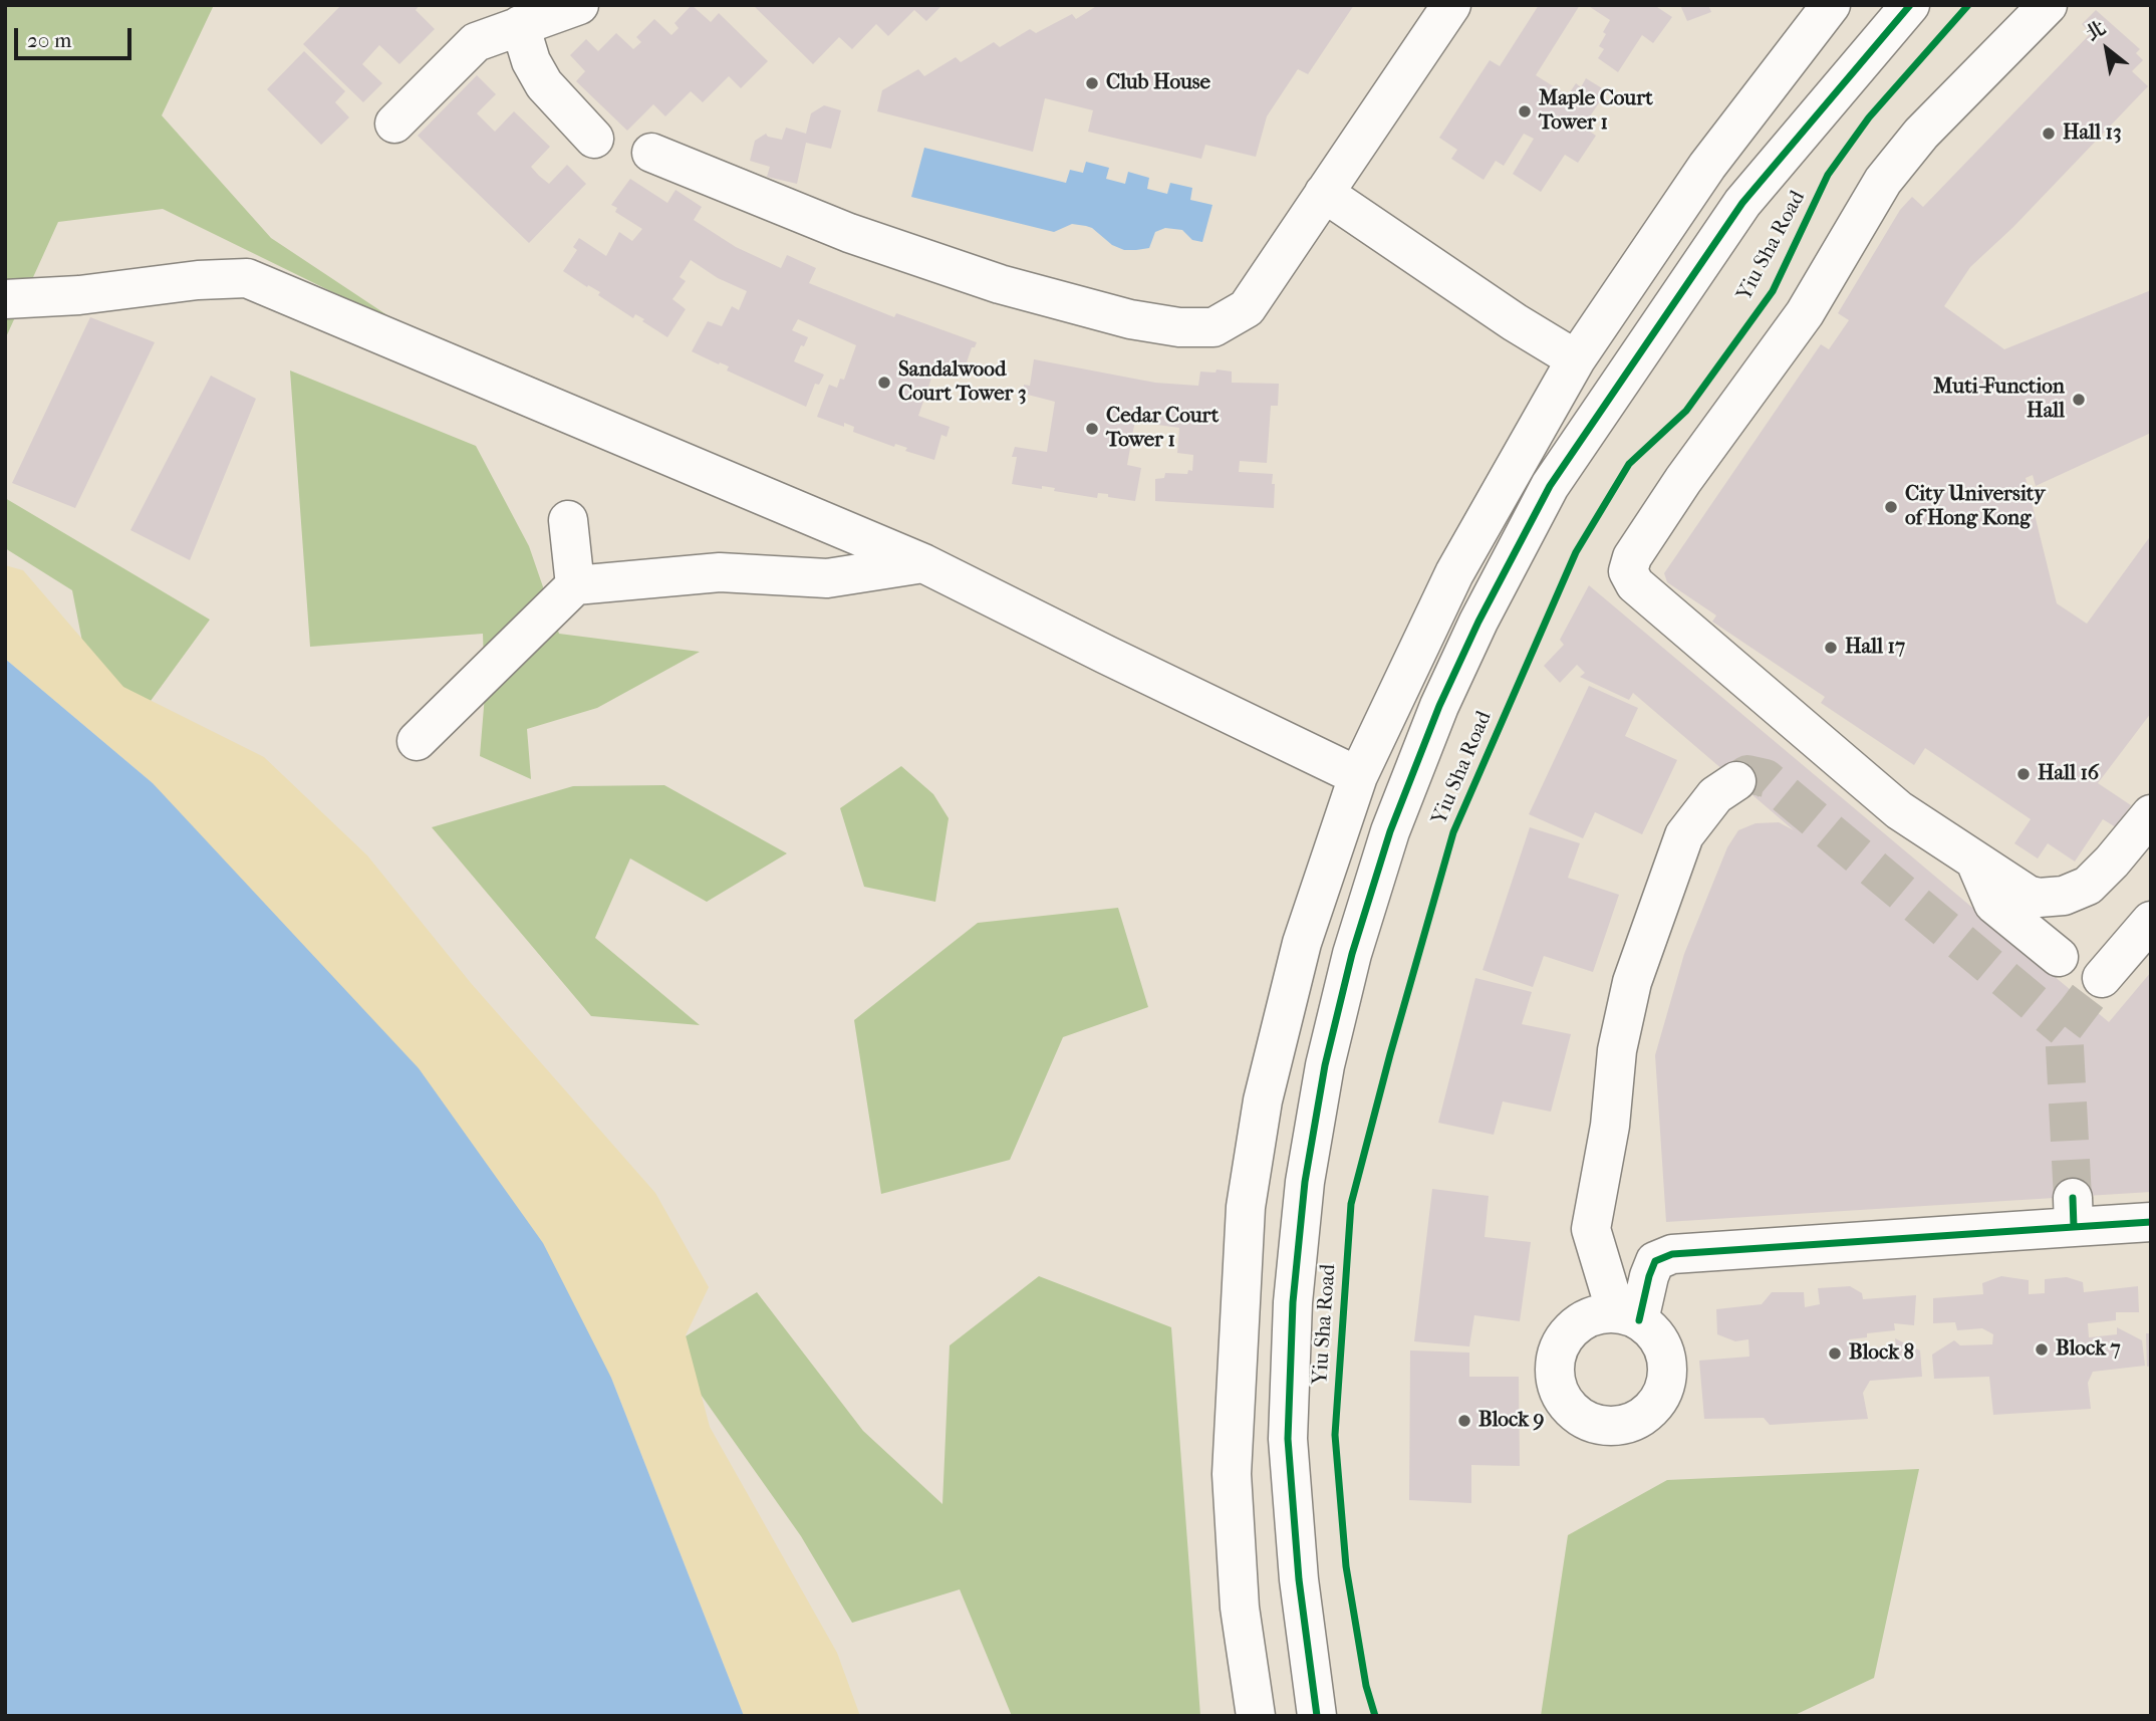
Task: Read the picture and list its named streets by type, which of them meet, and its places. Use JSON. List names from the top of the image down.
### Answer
{
  "streets": {
    "street": ["Yiu Sha Road"]
  },
  "places": [
    "Club House",
    "Maple Court Tower 1",
    "Hall 13",
    "Sandalwood Court Tower 3",
    "Muti-Function Hall",
    "Cedar Court Tower 1",
    "City University of Hong Kong",
    "Hall 17",
    "Hall 16",
    "Block 7",
    "Block 8",
    "Block 9"
  ],
  "scale_bar": "20 m",
  "north": "top left"
}
